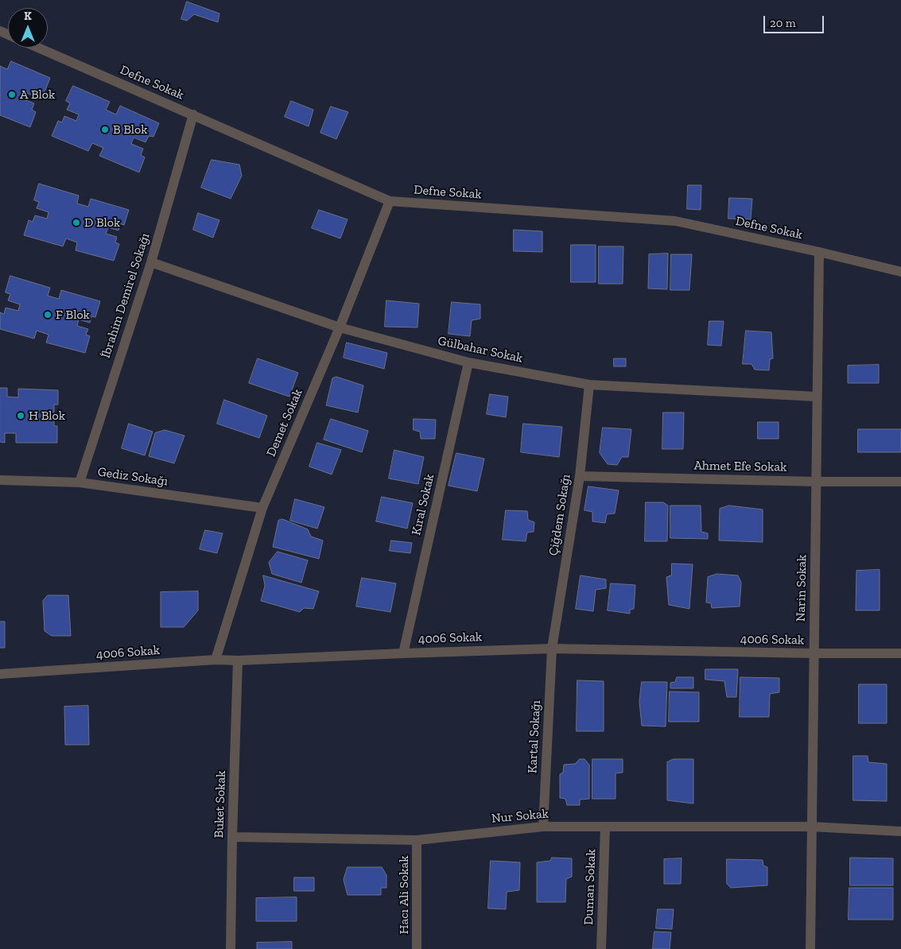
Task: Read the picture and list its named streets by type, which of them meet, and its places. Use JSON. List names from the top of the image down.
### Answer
{
  "streets": {
    "street": [
      "Defne Sokak",
      "İbrahim Demirel Sokağı",
      "Gülbahar Sokak",
      "Demet Sokak",
      "Ahmet Efe Sokak",
      "Gediz Sokağı",
      "Kıral Sokak",
      "Çiğdem Sokağı",
      "Narin Sokak",
      "4006 Sokak",
      "Kartal Sokağı",
      "Buket Sokak",
      "Nur Sokak",
      "Duman Sokak",
      "Hacı Ali Sokak"
    ]
  },
  "crossings": [
    ["Defne Sokak", "İbrahim Demirel Sokağı"],
    ["Defne Sokak", "Demet Sokak"],
    ["Defne Sokak", "Narin Sokak"],
    ["İbrahim Demirel Sokağı", "Gülbahar Sokak"],
    ["İbrahim Demirel Sokağı", "Gediz Sokağı"],
    ["Gülbahar Sokak", "Demet Sokak"],
    ["Gülbahar Sokak", "Kıral Sokak"],
    ["Gülbahar Sokak", "Çiğdem Sokağı"],
    ["Gülbahar Sokak", "Narin Sokak"],
    ["Demet Sokak", "Gediz Sokağı"],
    ["Demet Sokak", "4006 Sokak"],
    ["Ahmet Efe Sokak", "Çiğdem Sokağı"],
    ["Ahmet Efe Sokak", "Narin Sokak"],
    ["Kıral Sokak", "4006 Sokak"],
    ["Çiğdem Sokağı", "4006 Sokak"],
    ["Çiğdem Sokağı", "Kartal Sokağı"],
    ["Narin Sokak", "4006 Sokak"],
    ["Narin Sokak", "Nur Sokak"],
    ["4006 Sokak", "Kartal Sokağı"],
    ["4006 Sokak", "Buket Sokak"],
    ["Kartal Sokağı", "Nur Sokak"],
    ["Buket Sokak", "Nur Sokak"],
    ["Nur Sokak", "Duman Sokak"],
    ["Nur Sokak", "Hacı Ali Sokak"]
  ],
  "places": [
    "A Blok",
    "B Blok",
    "D Blok",
    "F Blok",
    "H Blok"
  ],
  "scale_bar": "20 m",
  "north": "top"
}
